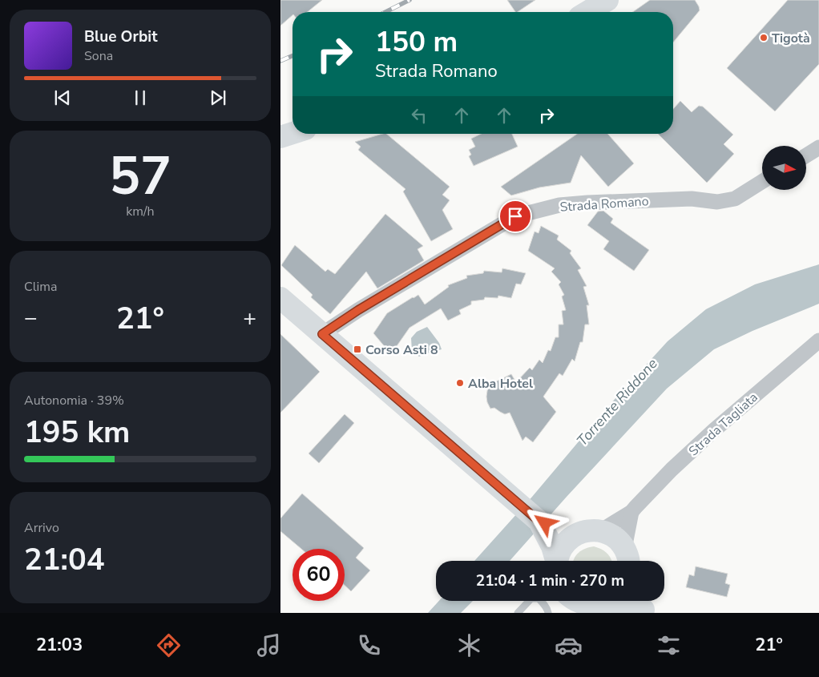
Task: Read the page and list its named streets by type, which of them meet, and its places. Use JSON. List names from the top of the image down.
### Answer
{
  "streets": {
    "street": ["Strada Romano", "Strada Tagliata"]
  },
  "water": ["Torrente Riddone"],
  "places": {
    "other": ["Tigotà", "Alba Hotel"],
    "transit": ["Corso Asti 8"]
  },
  "north": "right",
  "page": {
    "turn": ["150 m", "Strada Romano"],
    "song": ["Blue Orbit", "Sona"],
    "tile": [
      ["57", "km/h"],
      "Clima",
      ["Autonomia · 39%", "195 km"],
      ["Arrivo", "21:04"]
    ],
    "heat": ["−", "21°", "+"],
    "limit": "60",
    "trip": "21:04 · 1 min · 270 m",
    "tabs": ["21:03", "21°"]
  }
}
